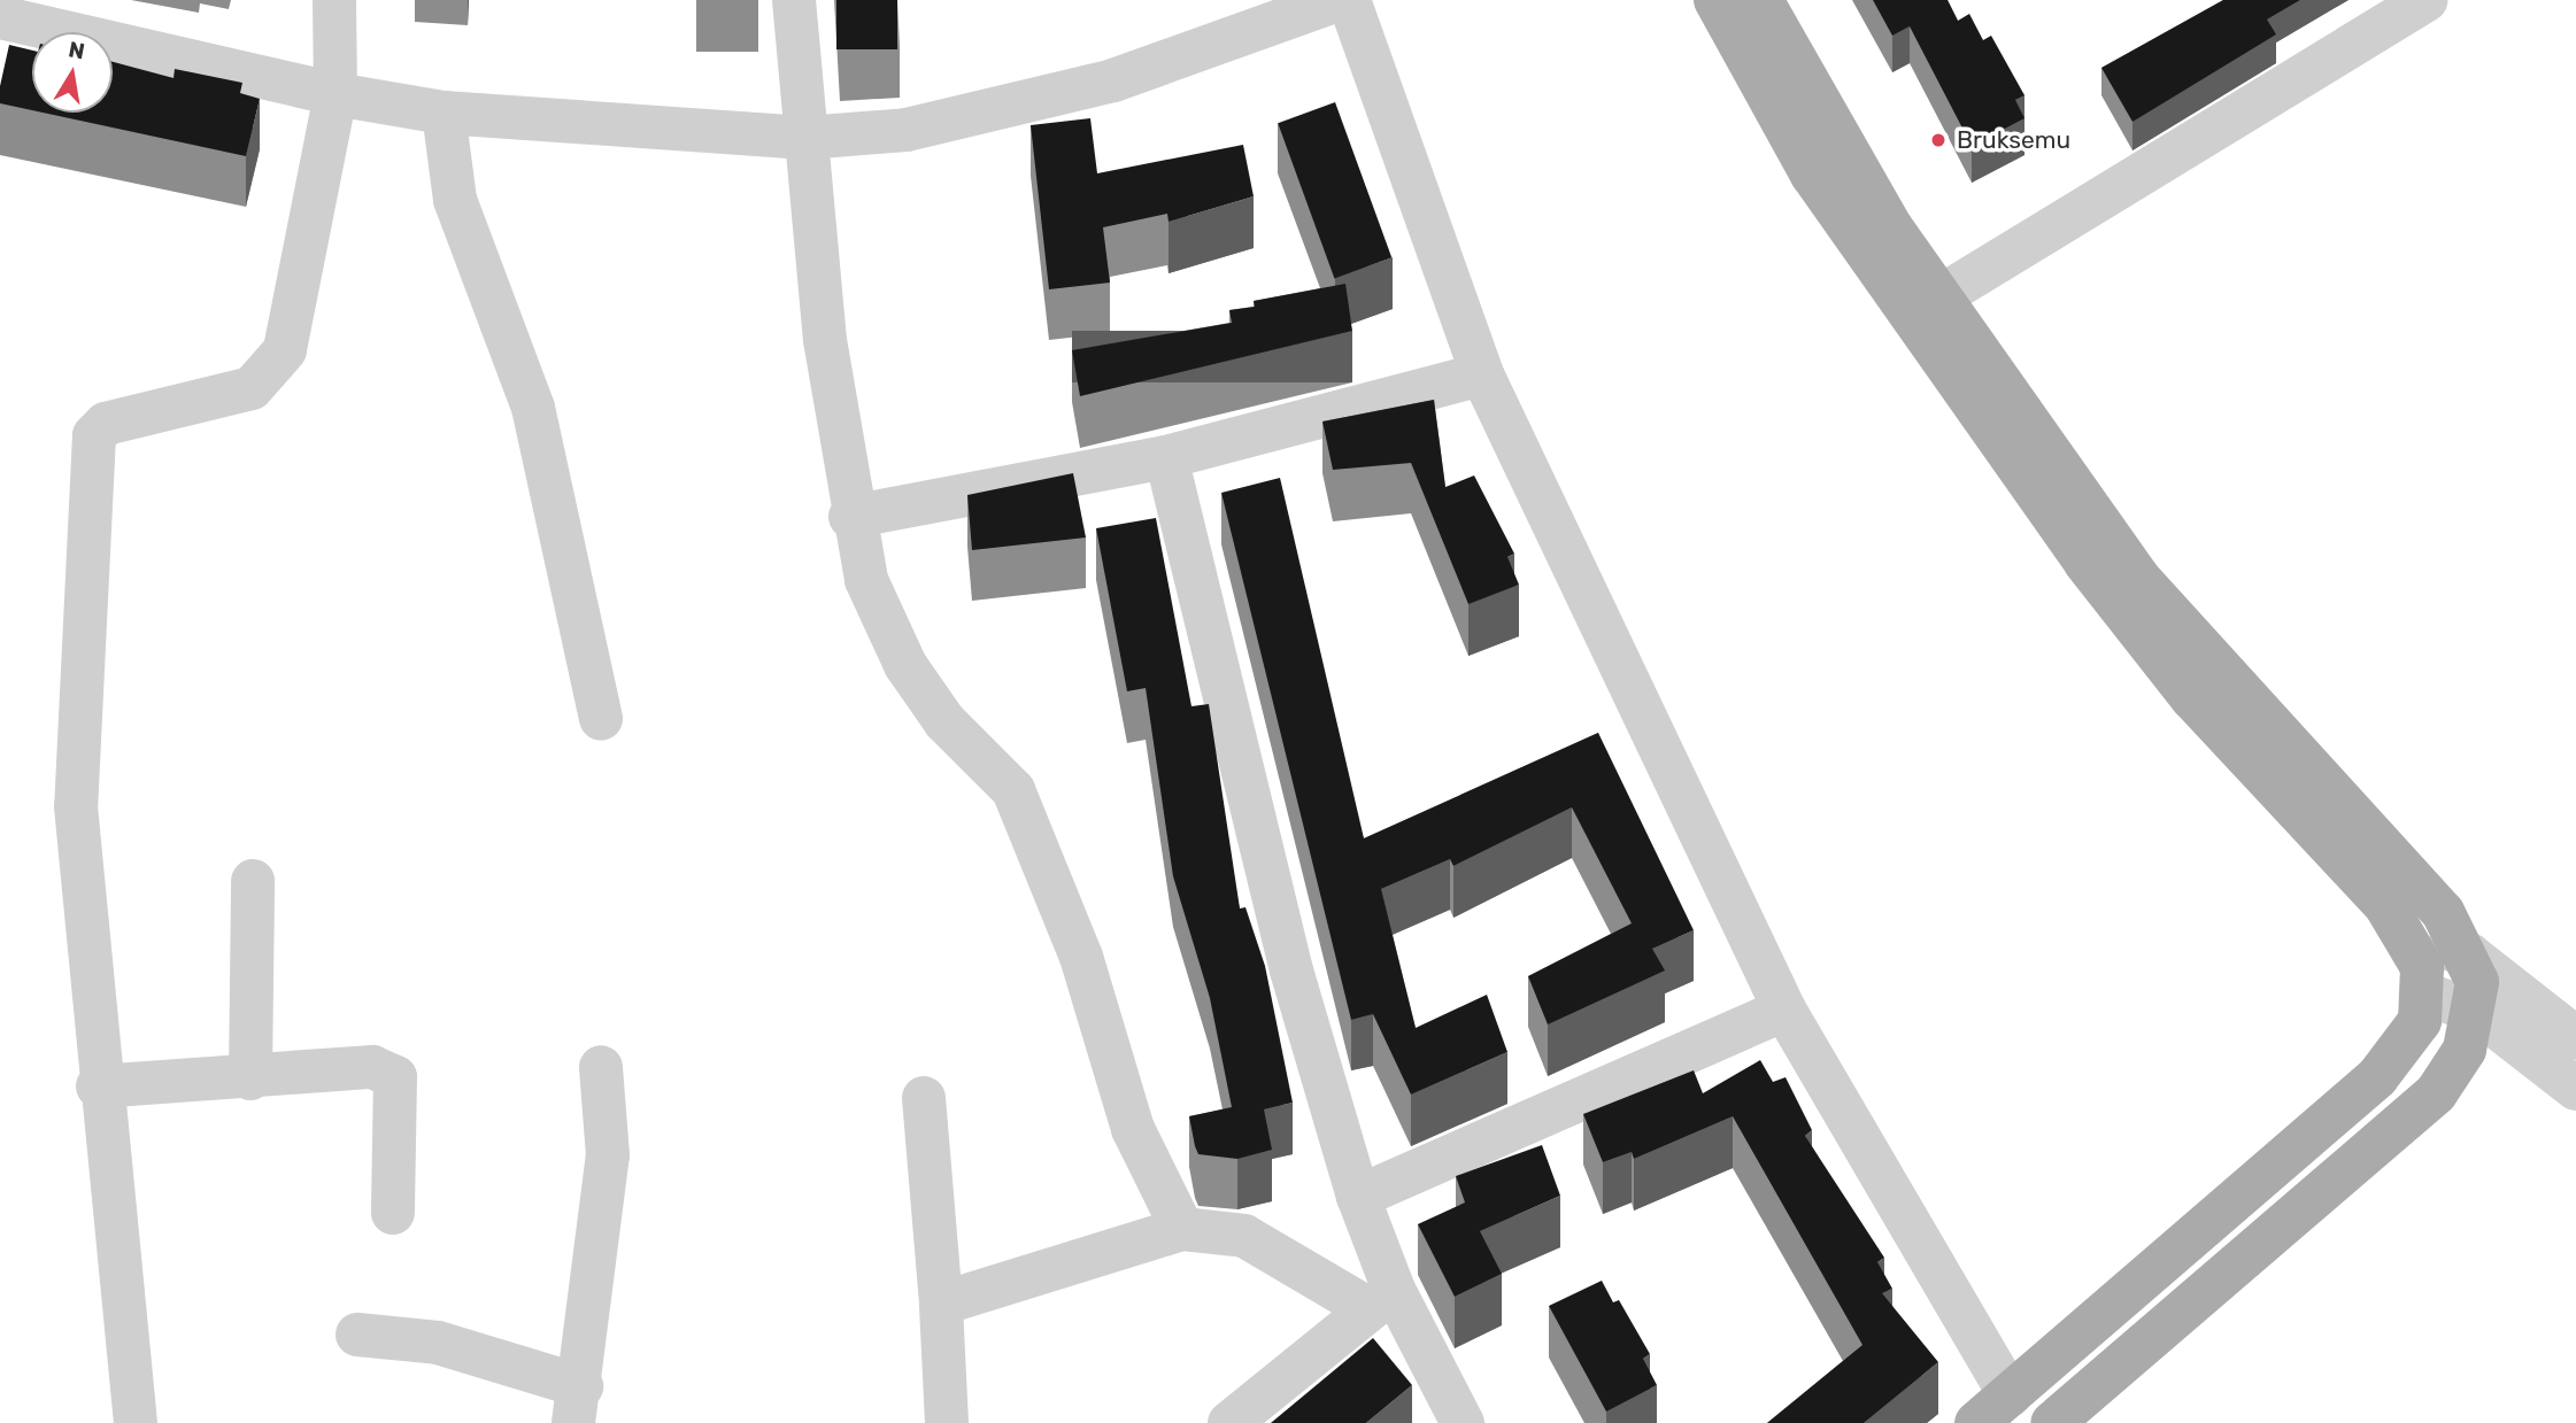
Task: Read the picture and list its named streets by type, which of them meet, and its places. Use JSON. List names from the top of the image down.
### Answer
{
  "places": ["Bruksemu"],
  "north": "top"
}
